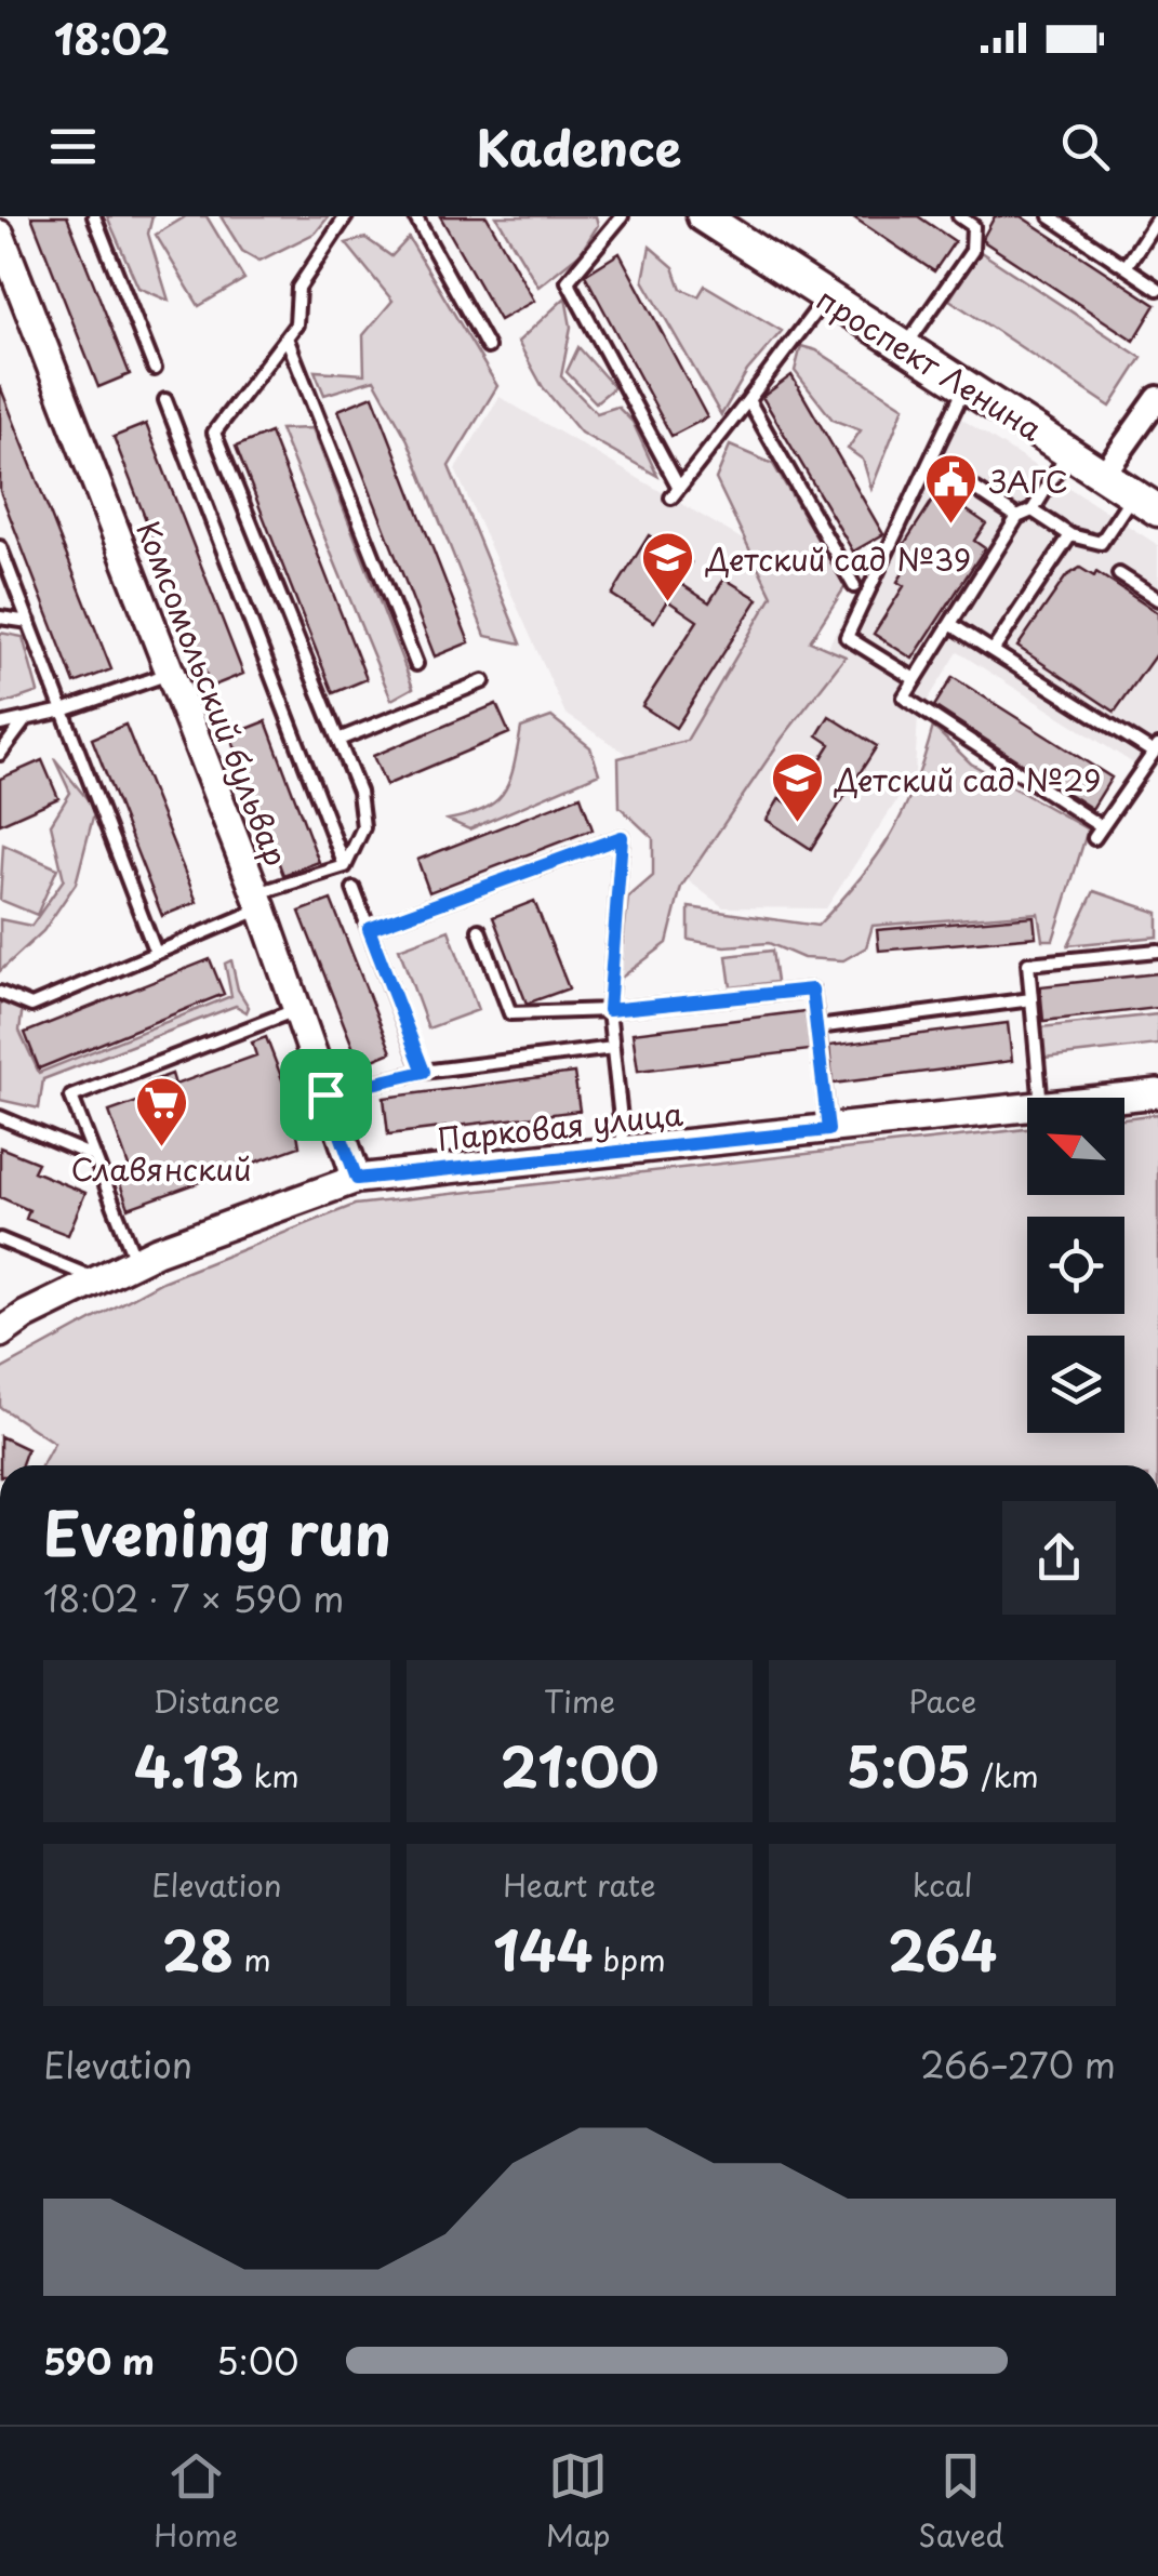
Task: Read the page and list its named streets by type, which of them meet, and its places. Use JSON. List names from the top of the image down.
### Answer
{
  "streets": {
    "main road": ["проспект Ленина"],
    "street": ["Комсомольский бульвар", "Парковая улица"]
  },
  "crossings": [
    ["Комсомольский бульвар", "Парковая улица"]
  ],
  "places": {
    "public building": ["ЗАГС"],
    "school or university": ["Детский сад №39", "Детский сад №29"],
    "supermarket": ["Славянский"]
  },
  "north": "top left",
  "page": {
    "status": "18:02",
    "header": "Kadence",
    "heading": ["Evening run", "18:02 · 7 × 590 m"],
    "stats": [
      ["Distance", "4.13 km"],
      ["Time", "21:00"],
      ["Pace", "5:05 /km"],
      ["Elevation", "28 m"],
      ["Heart rate", "144 bpm"],
      ["kcal", "264"]
    ],
    "chart": ["Elevation", "266–270 m"],
    "list": [
      {
        "name": "590 m",
        "note": "5:00"
      }
    ],
    "tabs": ["Home", "Map", "Saved"]
  }
}
